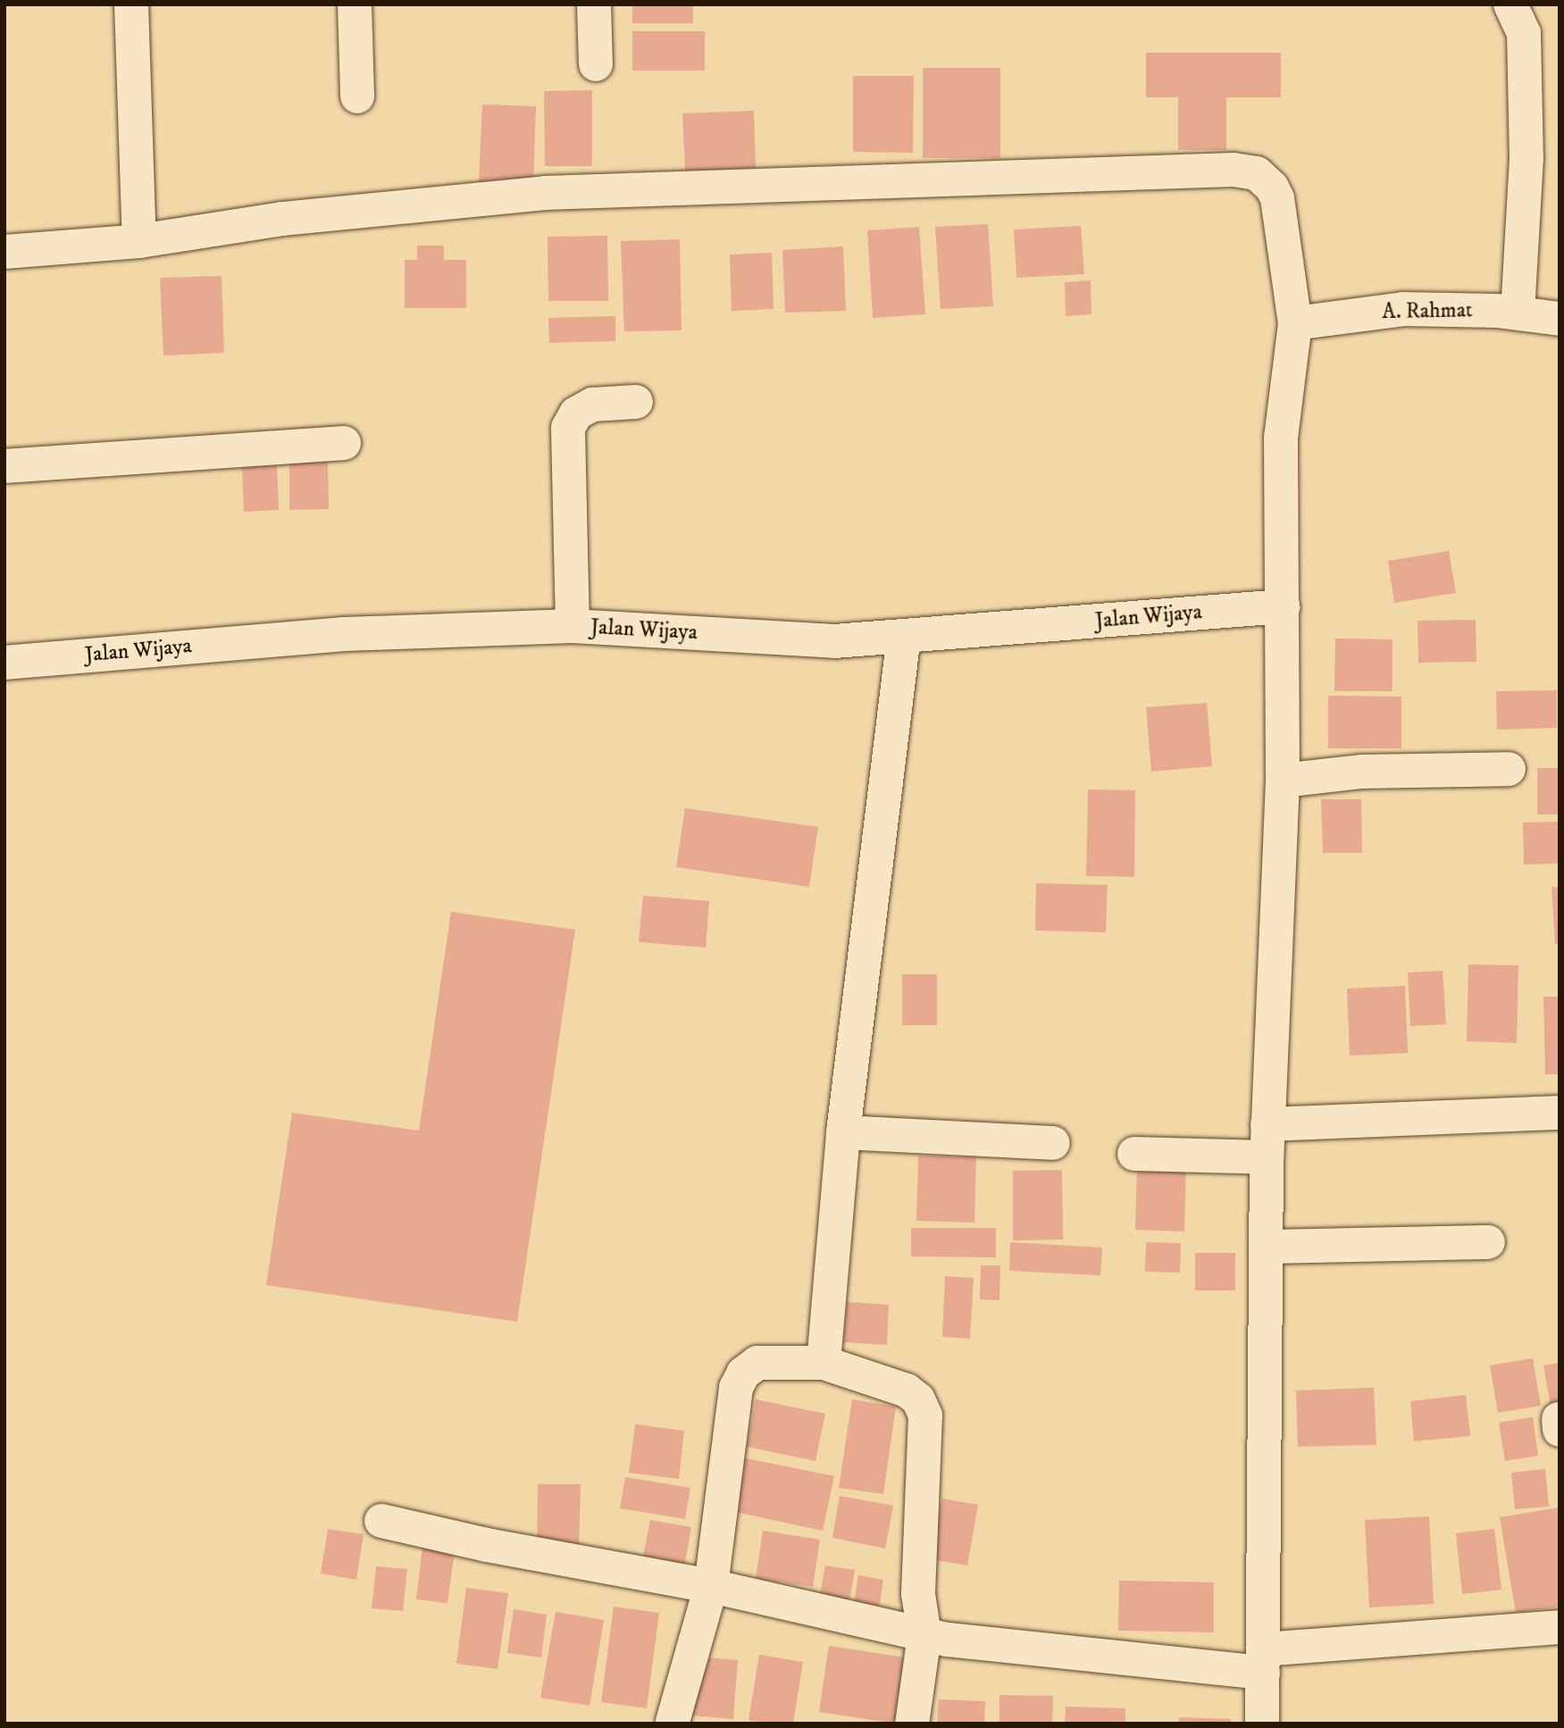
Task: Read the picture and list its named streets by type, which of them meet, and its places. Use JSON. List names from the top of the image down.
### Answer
{
  "streets": {
    "street": ["A. Rahmat", "Jalan Wijaya"]
  }
}
